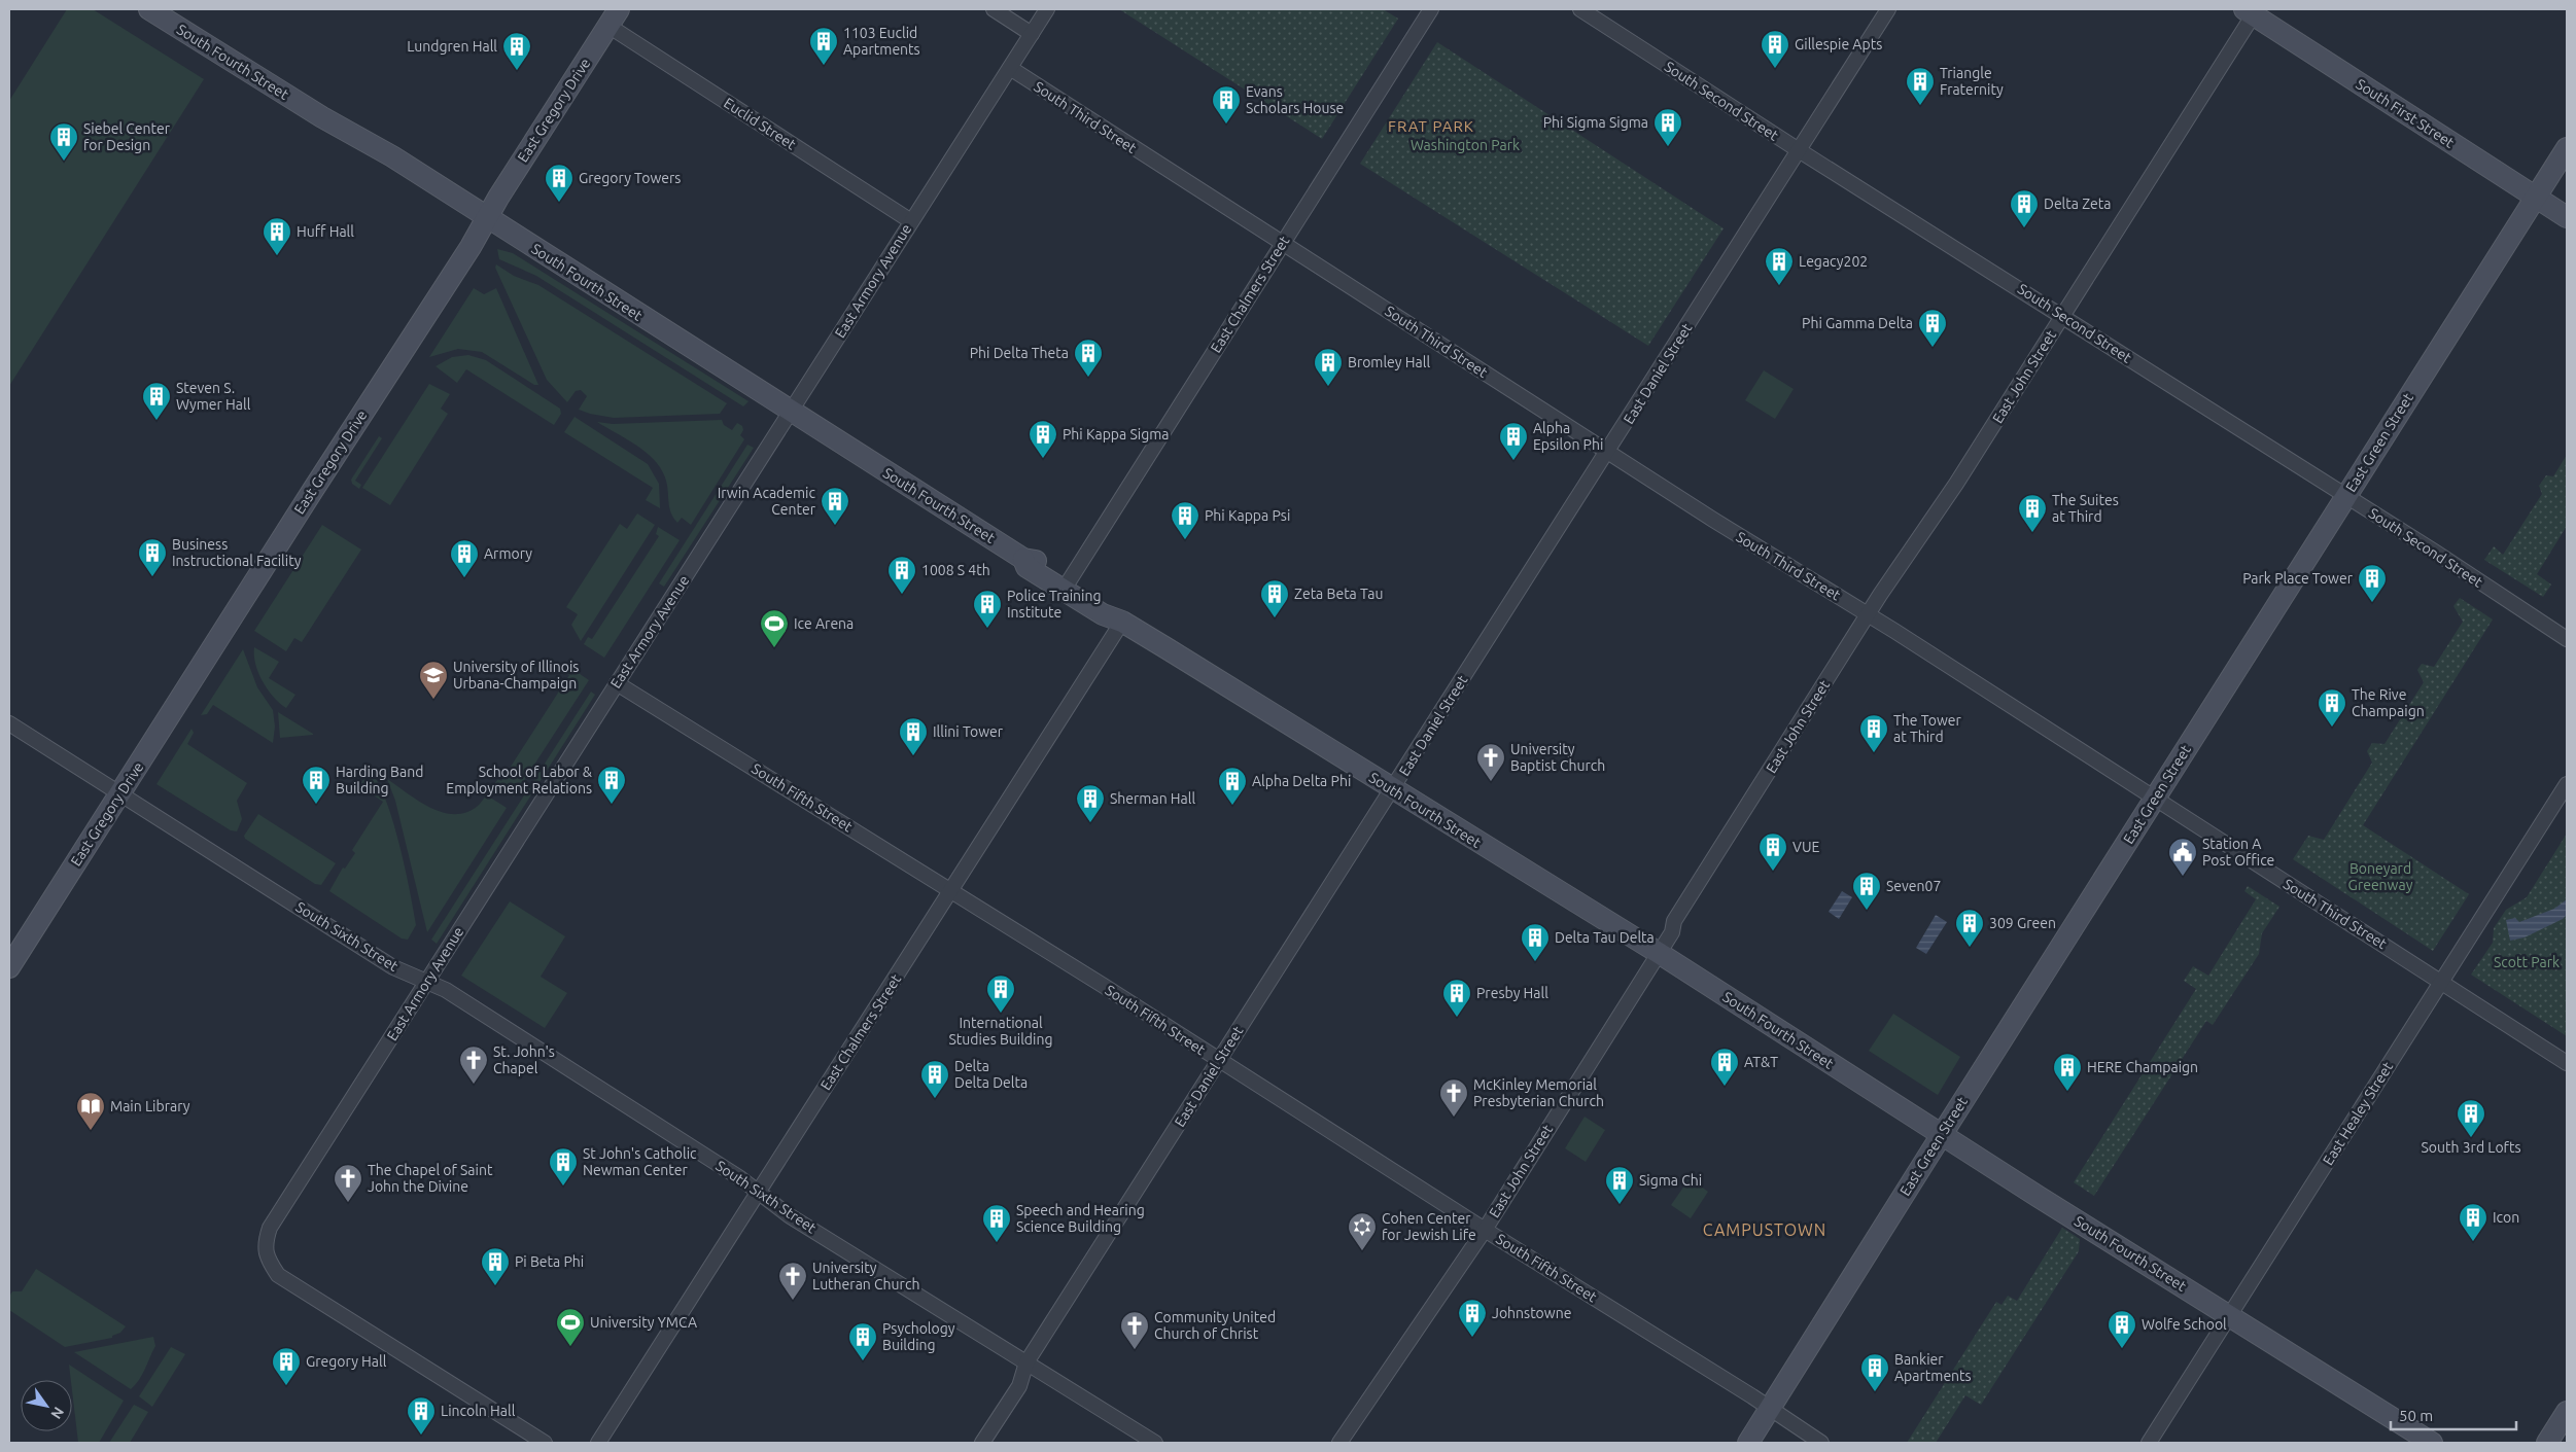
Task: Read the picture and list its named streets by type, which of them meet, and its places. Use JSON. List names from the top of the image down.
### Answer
{
  "streets": {
    "street": [
      "South Fourth Street",
      "South Second Street",
      "East Gregory Drive",
      "South First Street",
      "South Third Street",
      "Euclid Street",
      "East Armory Avenue",
      "East Chalmers Street",
      "East Daniel Street",
      "East John Street",
      "East Green Street",
      "South Fifth Street",
      "South Sixth Street",
      "East Healey Street"
    ]
  },
  "crossings": [
    ["South Fourth Street", "East Gregory Drive"],
    ["South Fourth Street", "East Armory Avenue"],
    ["South Fourth Street", "East Chalmers Street"],
    ["South Fourth Street", "East Daniel Street"],
    ["South Fourth Street", "East John Street"],
    ["South Fourth Street", "East Green Street"],
    ["South Fourth Street", "East Healey Street"],
    ["South Second Street", "East Daniel Street"],
    ["South Second Street", "East John Street"],
    ["South Second Street", "East Green Street"],
    ["East Gregory Drive", "Euclid Street"],
    ["East Gregory Drive", "South Sixth Street"],
    ["South First Street", "East John Street"],
    ["South First Street", "East Green Street"],
    ["South Third Street", "East Armory Avenue"],
    ["South Third Street", "East Chalmers Street"],
    ["South Third Street", "East Daniel Street"],
    ["South Third Street", "East John Street"],
    ["South Third Street", "East Green Street"],
    ["South Third Street", "East Healey Street"],
    ["Euclid Street", "East Armory Avenue"],
    ["East Armory Avenue", "South Fifth Street"],
    ["East Armory Avenue", "South Sixth Street"],
    ["East Chalmers Street", "South Fifth Street"],
    ["East Chalmers Street", "South Sixth Street"],
    ["East Daniel Street", "South Fifth Street"],
    ["East Daniel Street", "South Sixth Street"],
    ["East John Street", "South Fifth Street"],
    ["East Green Street", "South Fifth Street"]
  ],
  "districts": ["FRAT PARK", "CAMPUSTOWN"],
  "parks": ["Washington Park", "Boneyard Greenway", "Scott Park"],
  "places": {
    "building": [
      "1103 Euclid Apartments",
      "Gillespie Apts",
      "Lundgren Hall",
      "Triangle Fraternity",
      "Evans Scholars House",
      "Phi Sigma Sigma",
      "Siebel Center for Design",
      "Gregory Towers",
      "Delta Zeta",
      "Huff Hall",
      "Legacy202",
      "Phi Gamma Delta",
      "Phi Delta Theta",
      "Bromley Hall",
      "Steven S. Wymer Hall",
      "Phi Kappa Sigma",
      "Alpha Epsilon Phi",
      "Irwin Academic Center",
      "The Suites at Third",
      "Phi Kappa Psi",
      "Business Instructional Facility",
      "Armory",
      "1008 S 4th",
      "Park Place Tower",
      "Zeta Beta Tau",
      "Police Training Institute",
      "The Rive Champaign",
      "The Tower at Third",
      "Illini Tower",
      "Harding Band Building",
      "School of Labor & Employment Relations",
      "Alpha Delta Phi",
      "Sherman Hall",
      "VUE",
      "Seven07",
      "309 Green",
      "Delta Tau Delta",
      "International Studies Building",
      "Presby Hall",
      "AT&T",
      "HERE Champaign",
      "Delta Delta Delta",
      "South 3rd Lofts",
      "St John's Catholic Newman Center",
      "Sigma Chi",
      "Icon",
      "Speech and Hearing Science Building",
      "Pi Beta Phi",
      "Johnstowne",
      "Wolfe School",
      "Psychology Building",
      "Gregory Hall",
      "Bankier Apartments",
      "Lincoln Hall"
    ],
    "sports": ["Ice Arena", "University YMCA"],
    "school or university": ["University of Illinois Urbana-Champaign"],
    "church": [
      "University Baptist Church",
      "St. John's Chapel",
      "McKinley Memorial Presbyterian Church",
      "The Chapel of Saint John the Divine",
      "University Lutheran Church",
      "Community United Church of Christ"
    ],
    "public building": ["Station A Post Office"],
    "library": ["Main Library"],
    "synagogue": ["Cohen Center for Jewish Life"]
  },
  "scale_bar": "50 m",
  "north": "bottom right"
}
